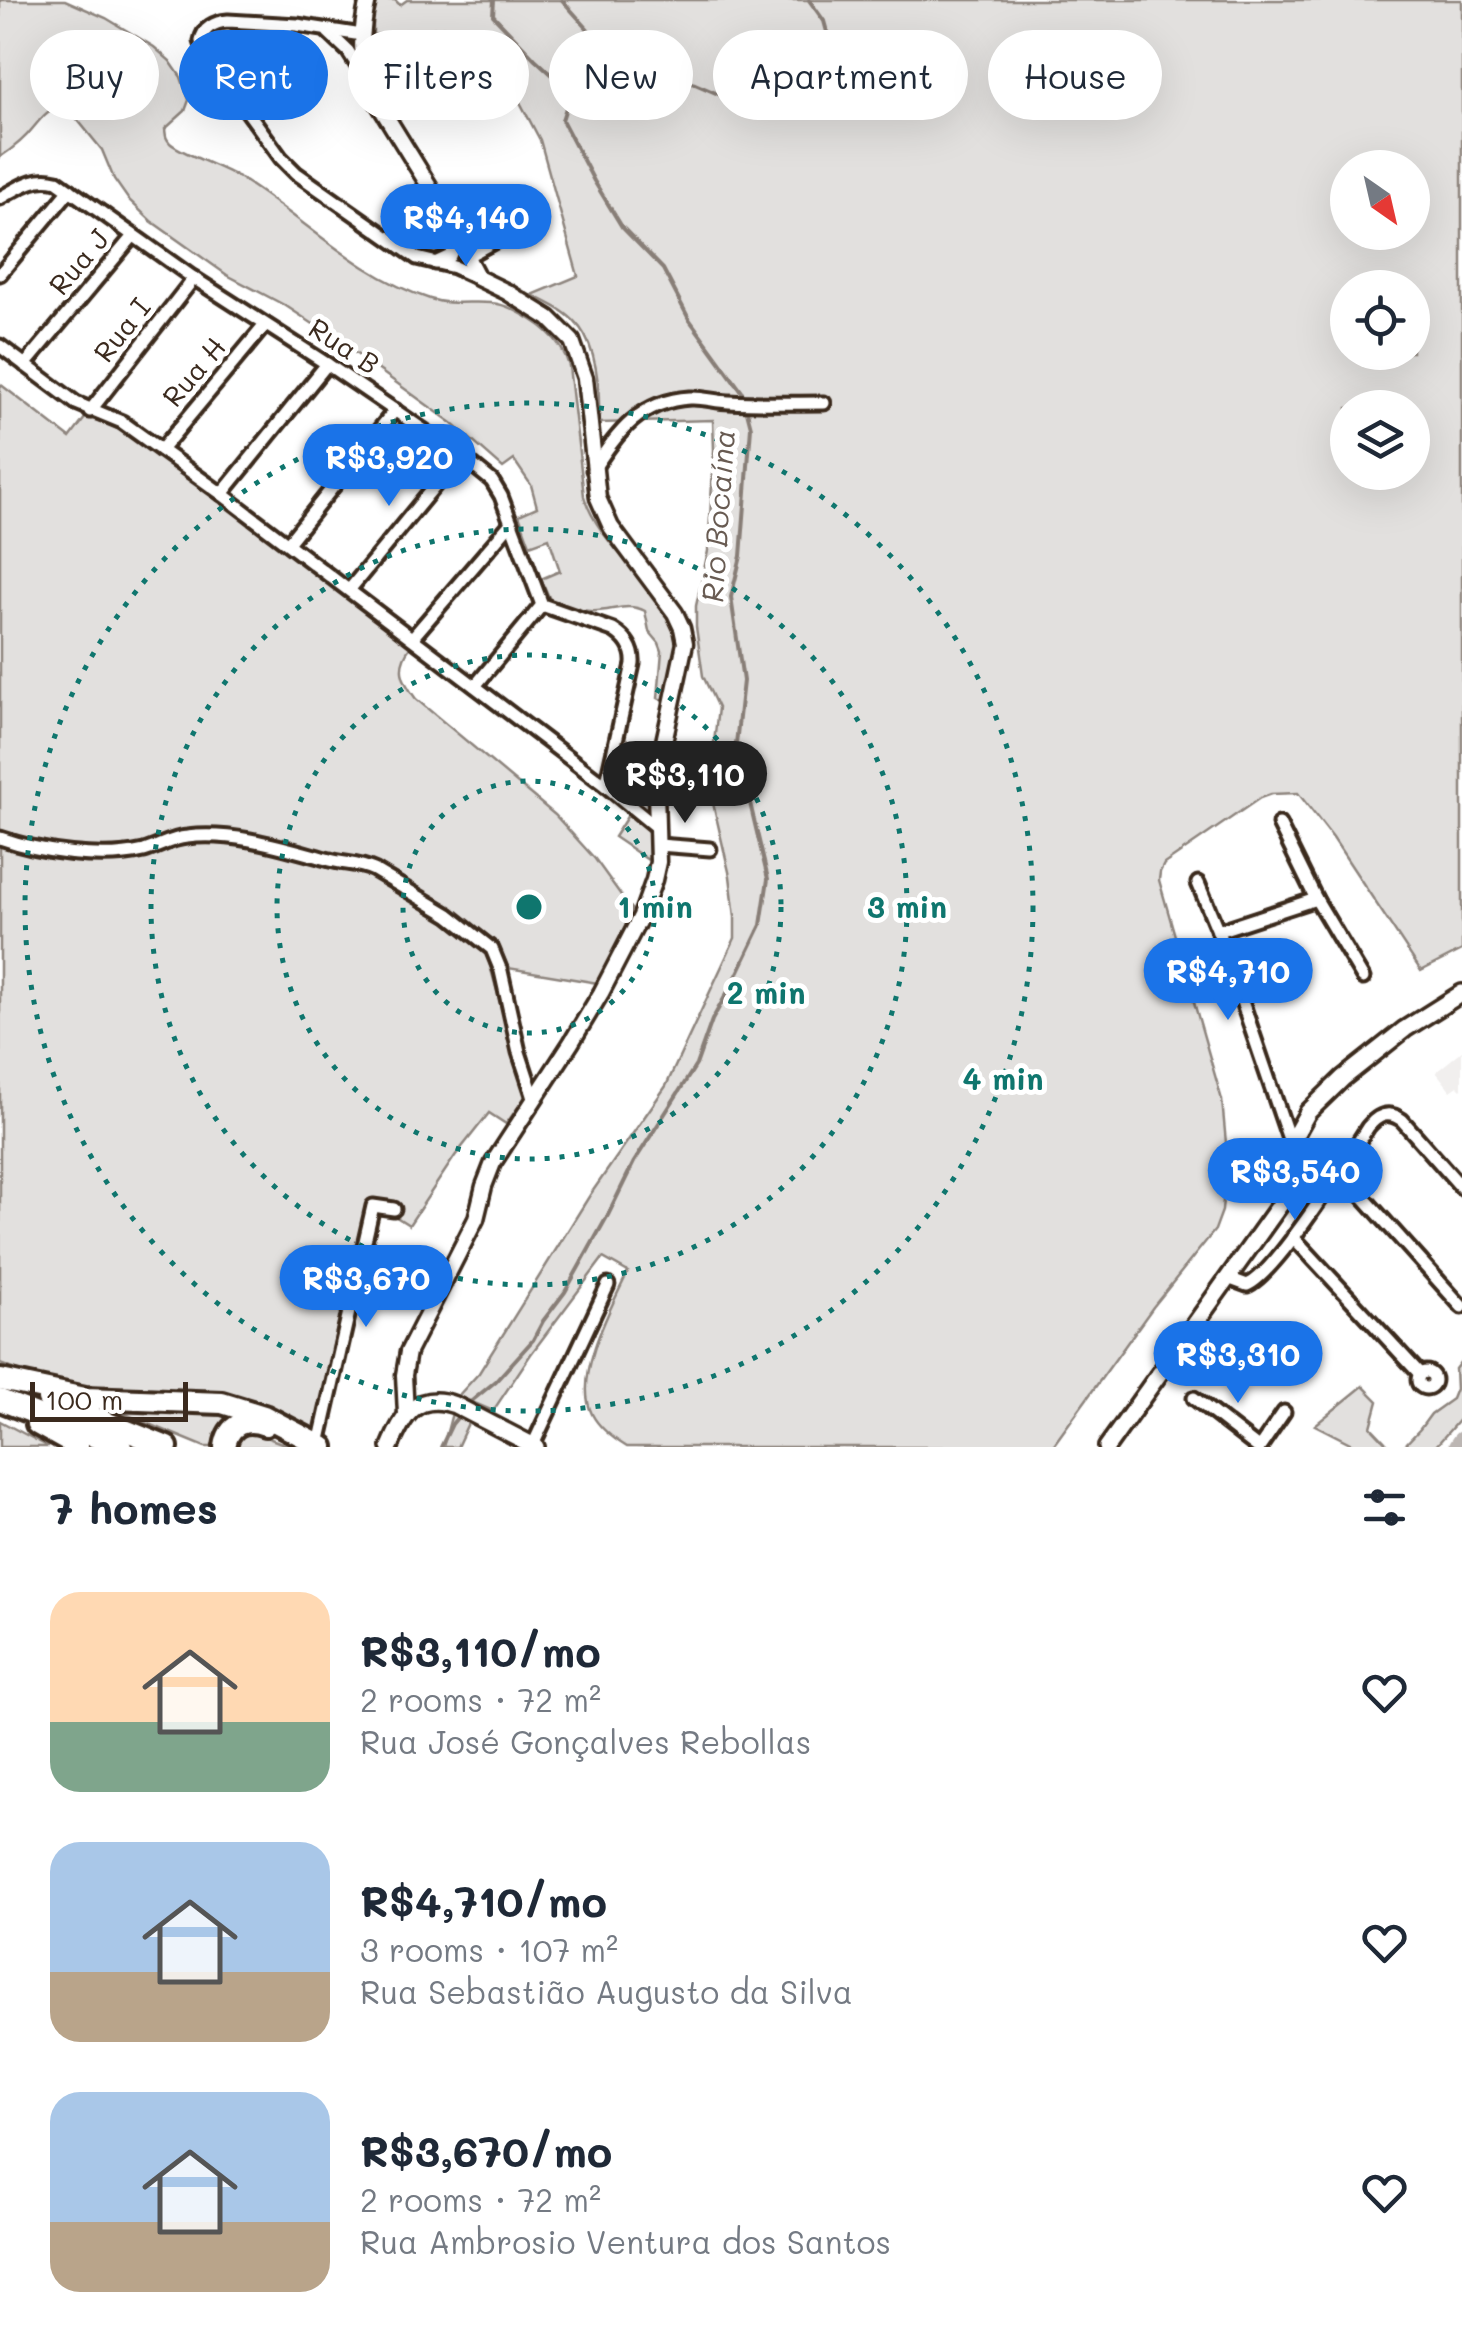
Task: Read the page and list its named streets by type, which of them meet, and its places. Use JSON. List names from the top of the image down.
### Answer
{
  "streets": {
    "street": [
      "Rua J",
      "Rua I",
      "Rua B",
      "Rua H"
    ]
  },
  "crossings": [
    ["Rua J", "Rua B"],
    ["Rua I", "Rua B"],
    ["Rua B", "Rua H"]
  ],
  "water": ["Rio Bocaína"],
  "scale_bar": "100 m",
  "north": "bottom right",
  "page": {
    "chip": [
      "Buy",
      "Rent",
      "Filters",
      "New",
      "Apartment",
      "House"
    ],
    "price": [
      "R$4,140",
      "R$3,920",
      "R$3,110",
      "R$4,710",
      "R$3,540",
      "R$3,670",
      "R$3,310"
    ],
    "scale": "100 m",
    "heading": "7 homes",
    "list": [
      {
        "name": "R$3,110/mo",
        "note": "2 rooms · 72 m² · Rua José Gonçalves Rebollas"
      },
      {
        "name": "R$4,710/mo",
        "note": "3 rooms · 107 m² · Rua Sebastião Augusto da Silva"
      },
      {
        "name": "R$3,670/mo",
        "note": "2 rooms · 72 m² · Rua Ambrosio Ventura dos Santos"
      }
    ]
  },
  "rings": [
    "1 min",
    "3 min",
    "2 min",
    "4 min"
  ]
}
